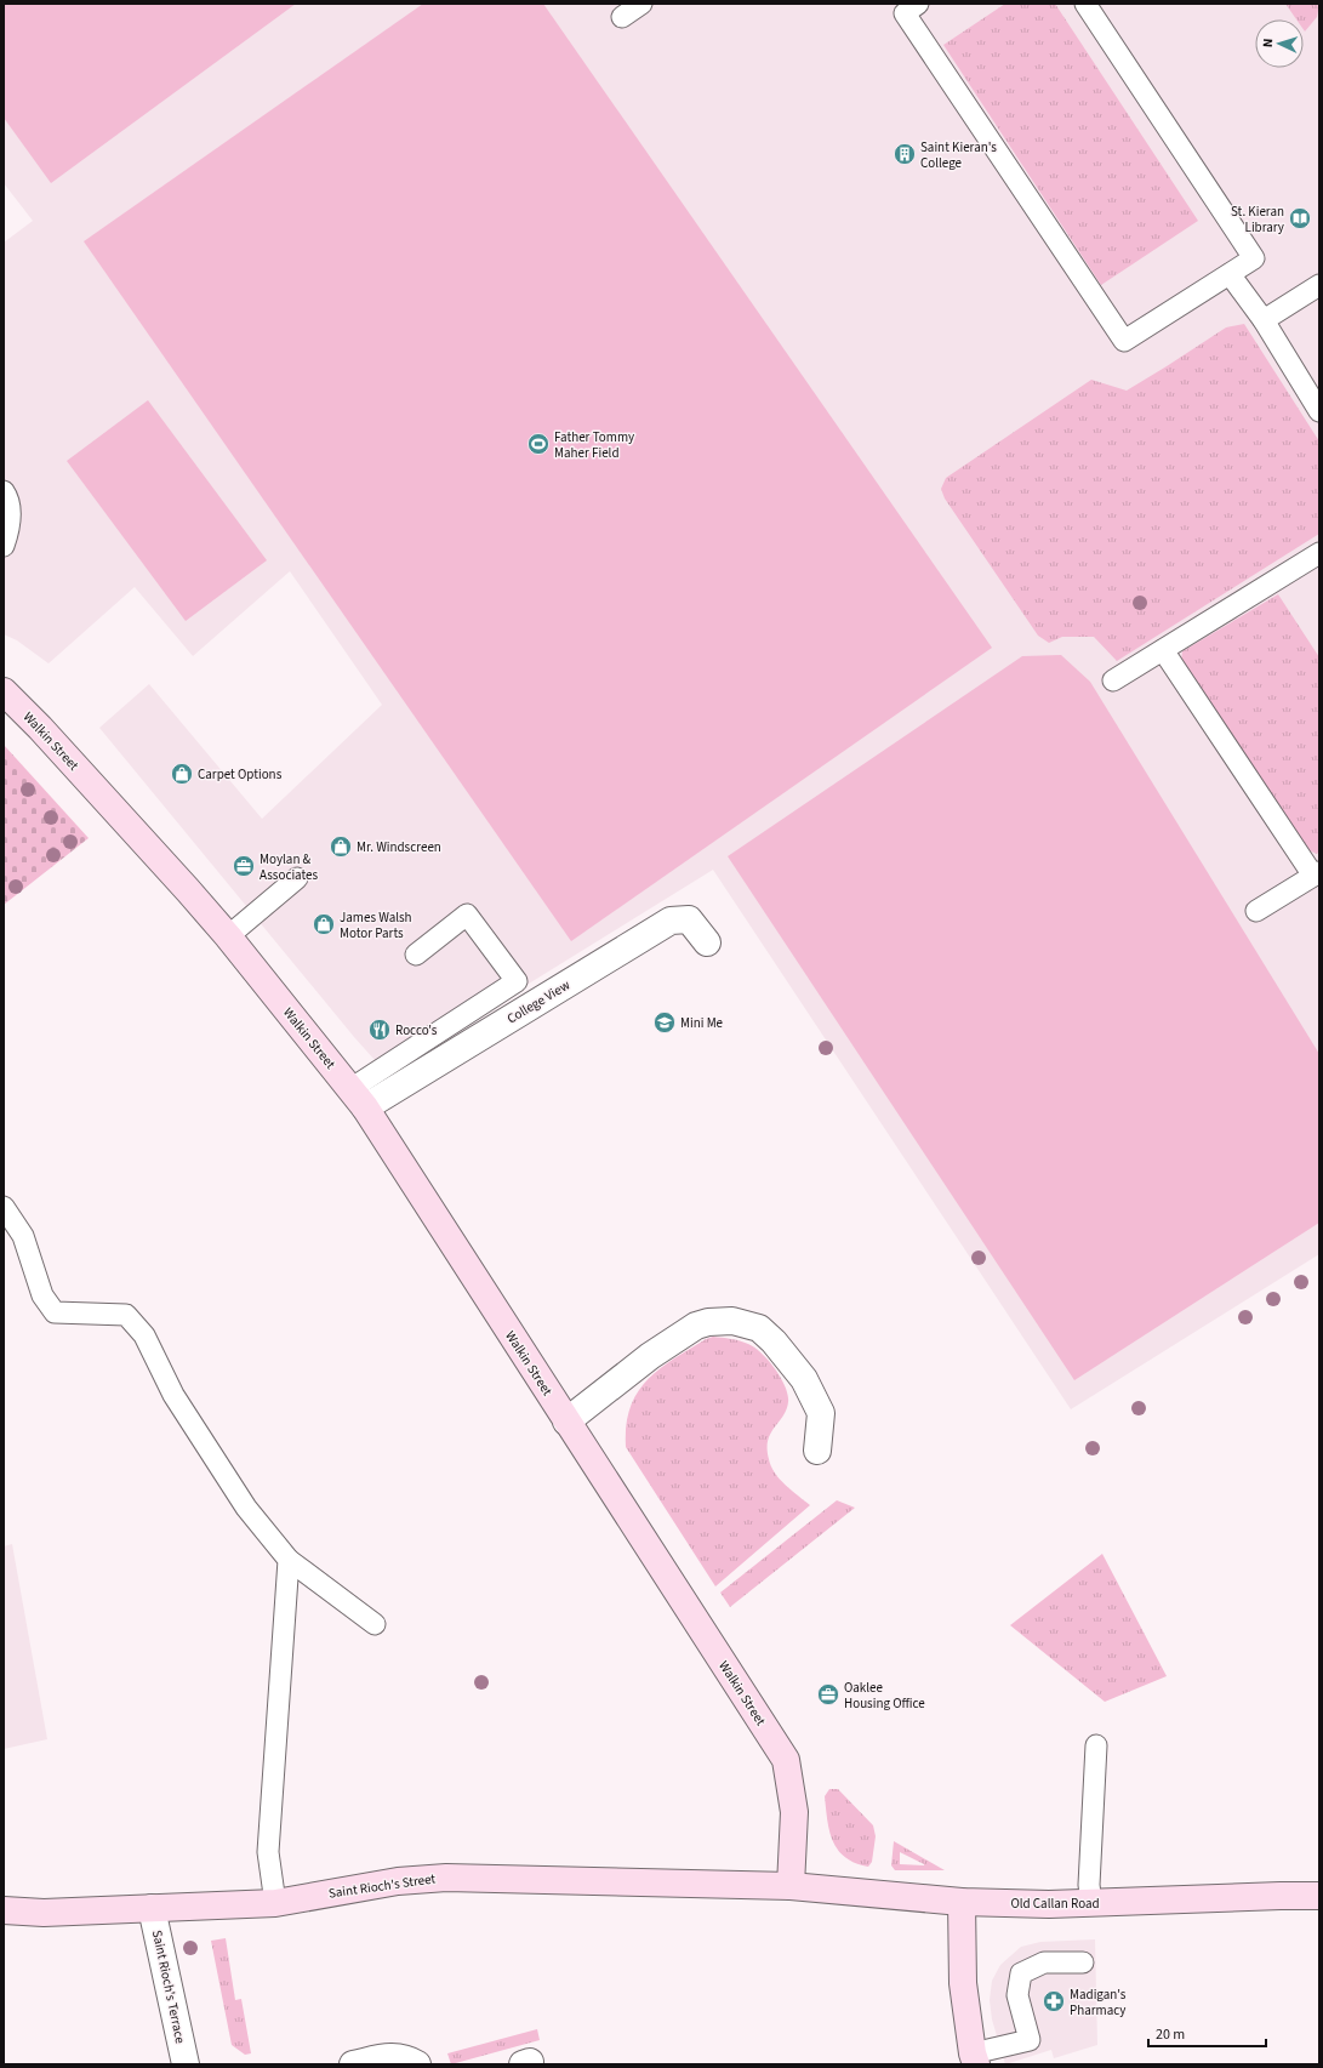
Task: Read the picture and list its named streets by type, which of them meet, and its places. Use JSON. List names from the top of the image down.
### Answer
{
  "streets": {
    "street": [
      "Walkin Street",
      "College View",
      "Saint Rioch's Street",
      "Old Callan Road",
      "Saint Rioch's Terrace"
    ]
  },
  "crossings": [
    ["Walkin Street", "College View"],
    ["Walkin Street", "Saint Rioch's Street"],
    ["Walkin Street", "Old Callan Road"],
    ["Saint Rioch's Street", "Old Callan Road"],
    ["Saint Rioch's Street", "Saint Rioch's Terrace"]
  ],
  "places": {
    "building": ["Saint Kieran's College"],
    "library": ["St. Kieran Library"],
    "sports": ["Father Tommy Maher Field"],
    "shop": ["Carpet Options", "Mr. Windscreen", "James Walsh Motor Parts"],
    "office": ["Moylan & Associates", "Oaklee Housing Office"],
    "school or university": ["Mini Me"],
    "restaurant": ["Rocco's"],
    "pharmacy": ["Madigan's Pharmacy"]
  },
  "scale_bar": "20 m",
  "north": "left"
}
